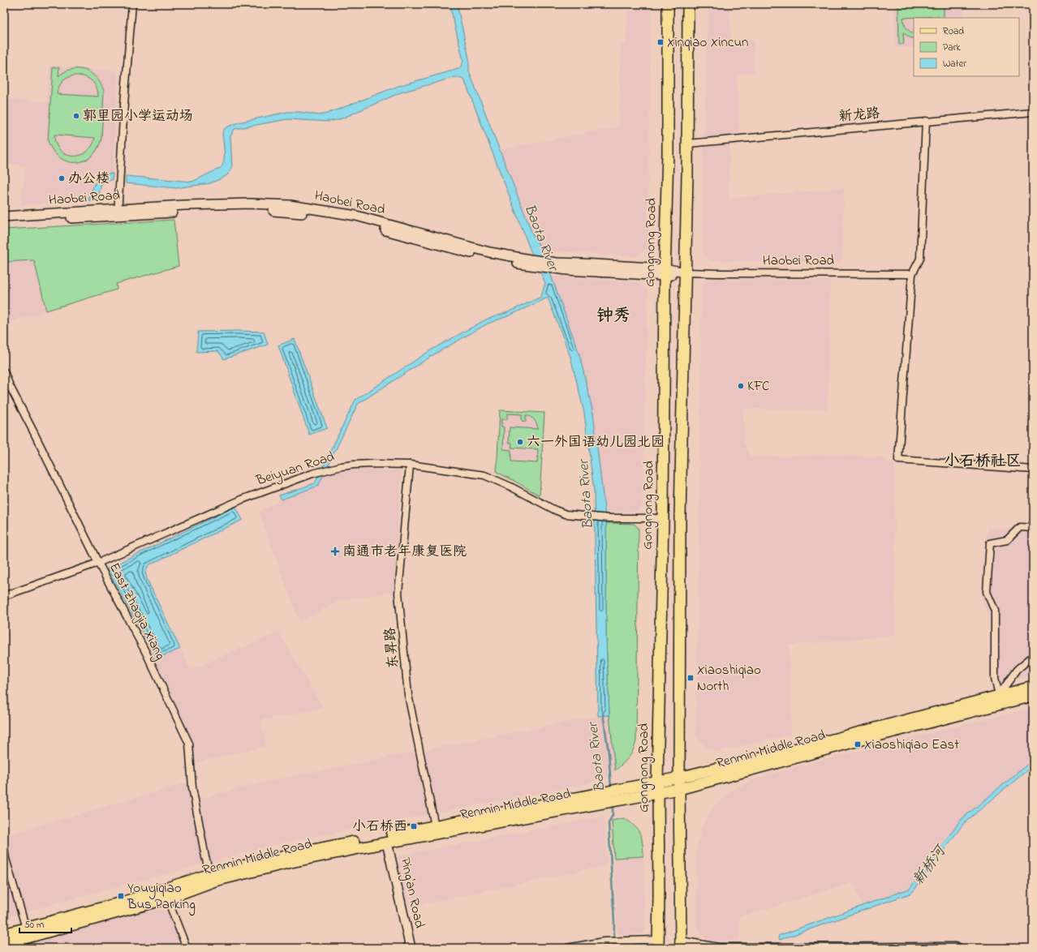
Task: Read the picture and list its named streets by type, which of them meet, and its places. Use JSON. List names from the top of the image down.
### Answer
{
  "streets": {
    "main road": ["Gongnong Road", "Renmin Middle Road"],
    "street": [
      "新龙路",
      "Haobei Road",
      "Beiyuan Road",
      "East Zhaojia Xiang",
      "东昇路",
      "Ping'an Road"
    ]
  },
  "crossings": [
    ["Haobei Road", "Gongnong Road"],
    ["Gongnong Road", "Beiyuan Road"],
    ["Gongnong Road", "Renmin Middle Road"],
    ["Beiyuan Road", "East Zhaojia Xiang"],
    ["Beiyuan Road", "东昇路"],
    ["East Zhaojia Xiang", "Renmin Middle Road"],
    ["东昇路", "Renmin Middle Road"],
    ["Renmin Middle Road", "Ping'an Road"]
  ],
  "districts": ["钟秀", "小石桥社区"],
  "water": ["Baota River", "新桥河"],
  "places": {
    "transit": [
      "Xinqiao Xincun",
      "Xiaoshiqiao North",
      "Xiaoshiqiao East",
      "小石桥西",
      "Youyiqiao Bus Parking"
    ],
    "other": [
      "郭里园小学运动场",
      "办公楼",
      "KFC",
      "六一外国语幼儿园北园"
    ],
    "health": ["南通市老年康复医院"]
  },
  "legend": ["Road", "Park", "Water"],
  "scale_bar": "50 m"
}
